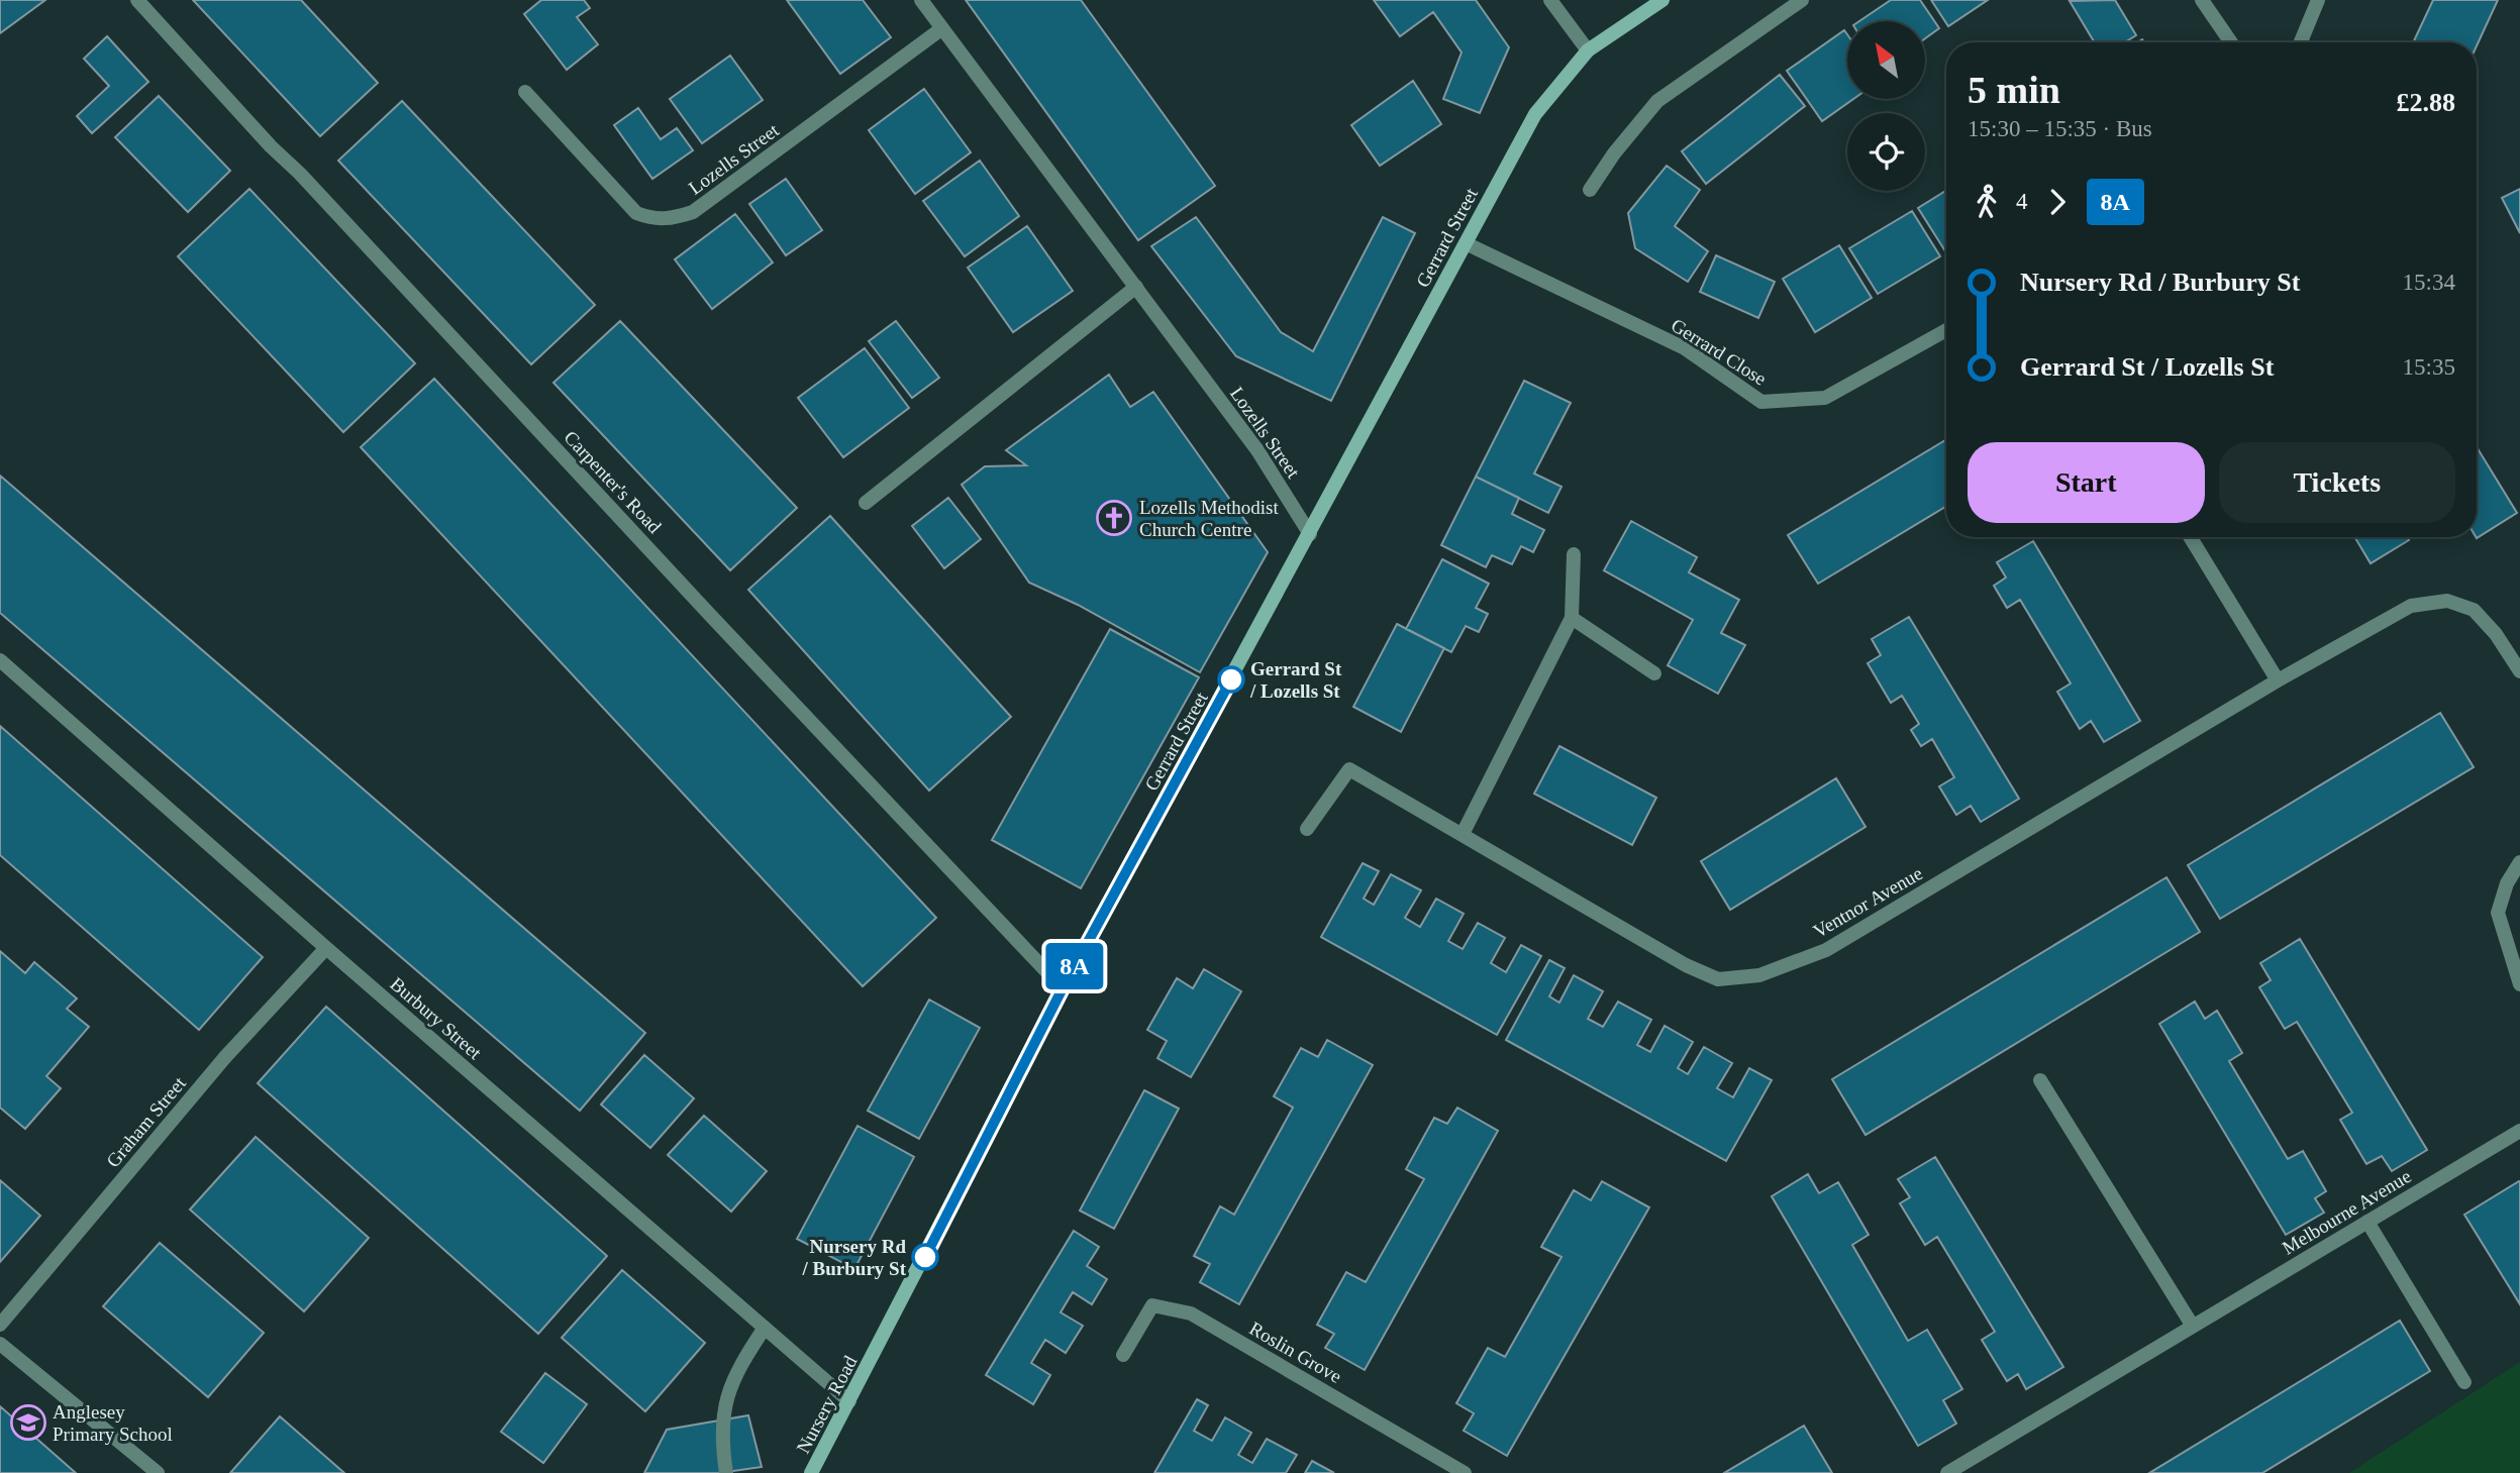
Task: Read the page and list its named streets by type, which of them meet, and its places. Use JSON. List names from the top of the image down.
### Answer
{
  "streets": {
    "main road": ["Gerrard Street", "Nursery Road"],
    "street": [
      "Lozells Street",
      "Gerrard Close",
      "Carpenter's Road",
      "Ventnor Avenue",
      "Burbury Street",
      "Graham Street",
      "Melbourne Avenue",
      "Roslin Grove"
    ]
  },
  "crossings": [
    ["Lozells Street", "Gerrard Street"],
    ["Gerrard Street", "Gerrard Close"],
    ["Gerrard Street", "Carpenter's Road"],
    ["Gerrard Street", "Nursery Road"],
    ["Burbury Street", "Graham Street"],
    ["Burbury Street", "Nursery Road"]
  ],
  "places": {
    "church": ["Lozells Methodist Church Centre"],
    "other": ["Gerrard St / Lozells St", "Nursery Rd / Burbury St"],
    "school or university": ["Anglesey Primary School"]
  },
  "lines": ["bus line 8A"],
  "north": "top left",
  "page": {
    "on_map": "8A",
    "heading": ["5 min", "15:30 – 15:35 · Bus", "£2.88"],
    "legs": ["4", "8A"],
    "list": [
      {
        "name": "Nursery Rd / Burbury St",
        "value": "15:34"
      },
      {
        "name": "Gerrard St / Lozells St",
        "value": "15:35"
      }
    ],
    "buttons": ["Start", "Tickets"]
  }
}
